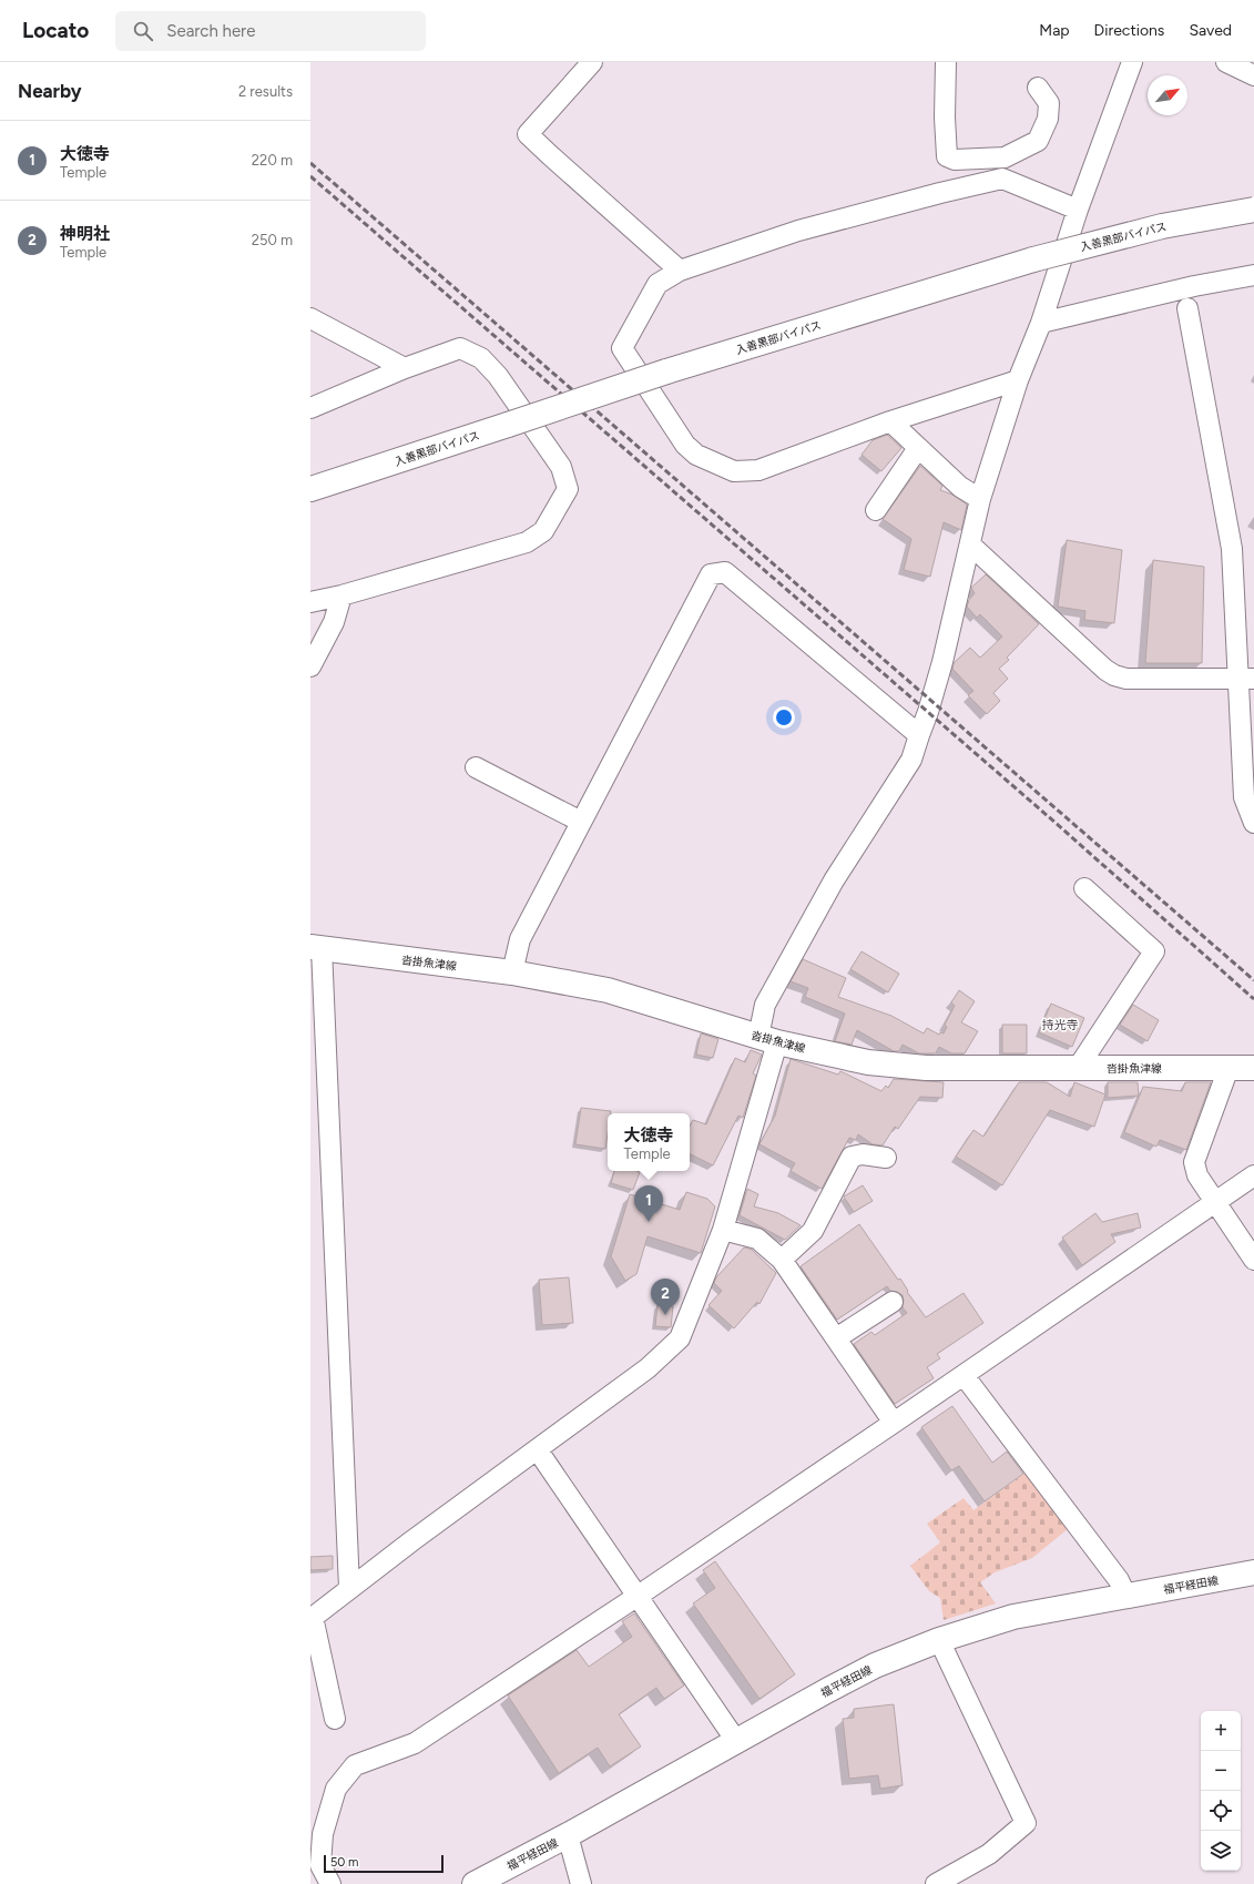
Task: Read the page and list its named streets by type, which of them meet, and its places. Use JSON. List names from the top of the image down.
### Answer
{
  "streets": {
    "main road": ["入善黒部バイパス", "沓掛魚津線", "福平経田線"]
  },
  "districts": ["持光寺"],
  "scale_bar": "50 m",
  "north": "top right",
  "page": {
    "header": "Locato",
    "search": "Search here",
    "nav": ["Map", "Directions", "Saved"],
    "heading": ["Nearby", "2 results"],
    "list": [
      {
        "mark": "1",
        "name": "大徳寺",
        "note": "Temple",
        "value": "220 m"
      },
      {
        "mark": "2",
        "name": "神明社",
        "note": "Temple",
        "value": "250 m"
      }
    ],
    "popup": ["大徳寺", "Temple"],
    "pins": ["1", "2"],
    "map_buttons": ["+", "−"],
    "scale": "50 m"
  }
}
